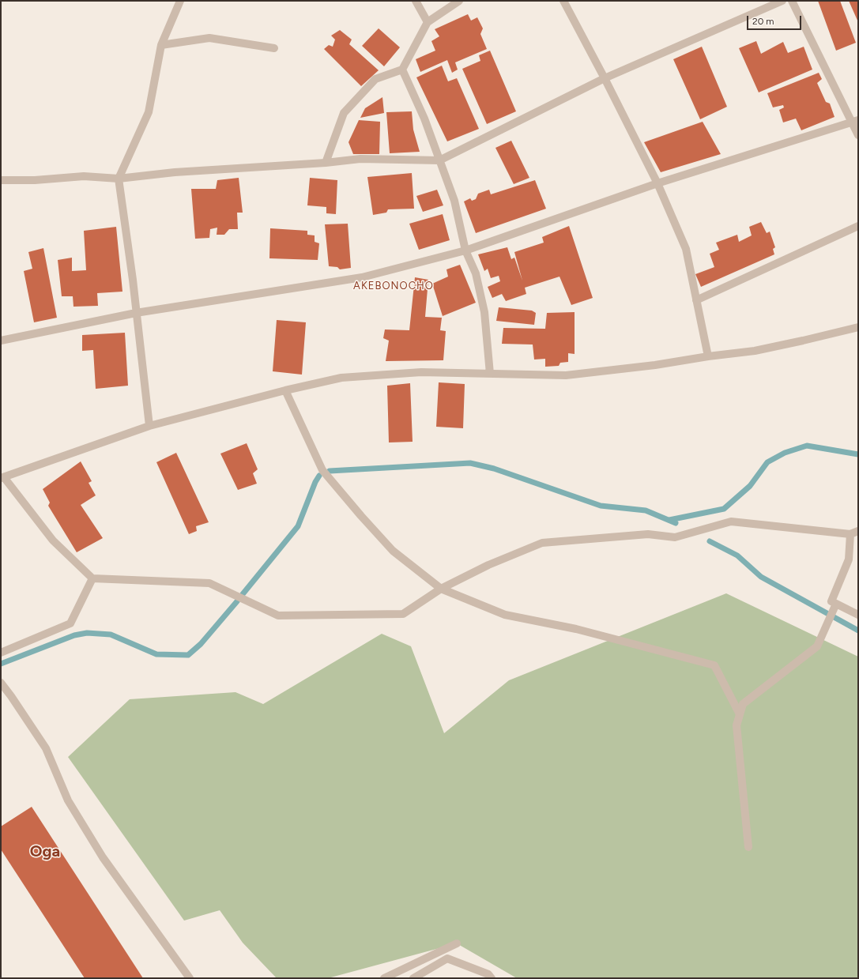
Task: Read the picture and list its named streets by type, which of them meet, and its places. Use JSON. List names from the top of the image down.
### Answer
{
  "districts": ["AKEBONOCHO", "Oga"],
  "scale_bar": "20 m"
}
